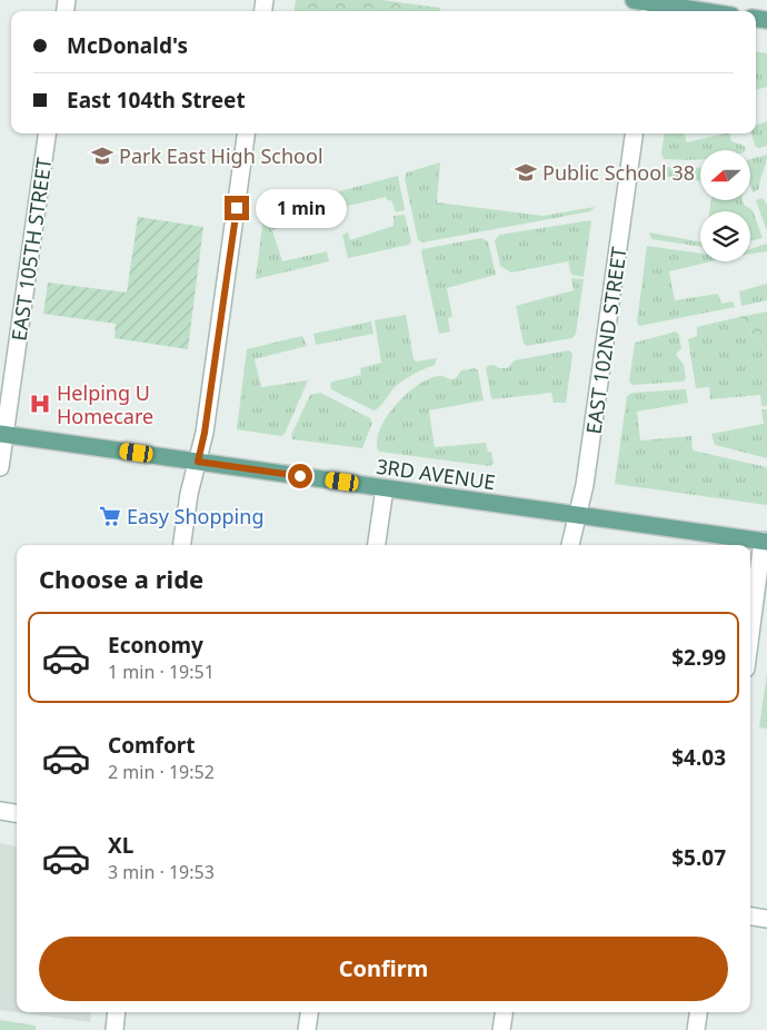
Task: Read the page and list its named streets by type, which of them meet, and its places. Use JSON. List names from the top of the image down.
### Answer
{
  "streets": {
    "main road": ["3RD AVENUE"],
    "street": ["EAST 105TH STREET", "EAST 102ND STREET"]
  },
  "crossings": [
    ["EAST 105TH STREET", "3RD AVENUE"],
    ["EAST 102ND STREET", "3RD AVENUE"]
  ],
  "places": {
    "school or university": ["Park East High School", "Public School 38"],
    "hospital": ["Helping U Homecare"],
    "supermarket": ["Easy Shopping"]
  },
  "north": "left",
  "page": {
    "banner": ["McDonald's", "East 104th Street"],
    "bubble": "1 min",
    "heading": "Choose a ride",
    "list": [
      {
        "name": "Economy",
        "note": "1 min · 19:51",
        "value": "$2.99"
      },
      {
        "name": "Comfort",
        "note": "2 min · 19:52",
        "value": "$4.03"
      },
      {
        "name": "XL",
        "note": "3 min · 19:53",
        "value": "$5.07"
      }
    ],
    "buttons": "Confirm"
  }
}
